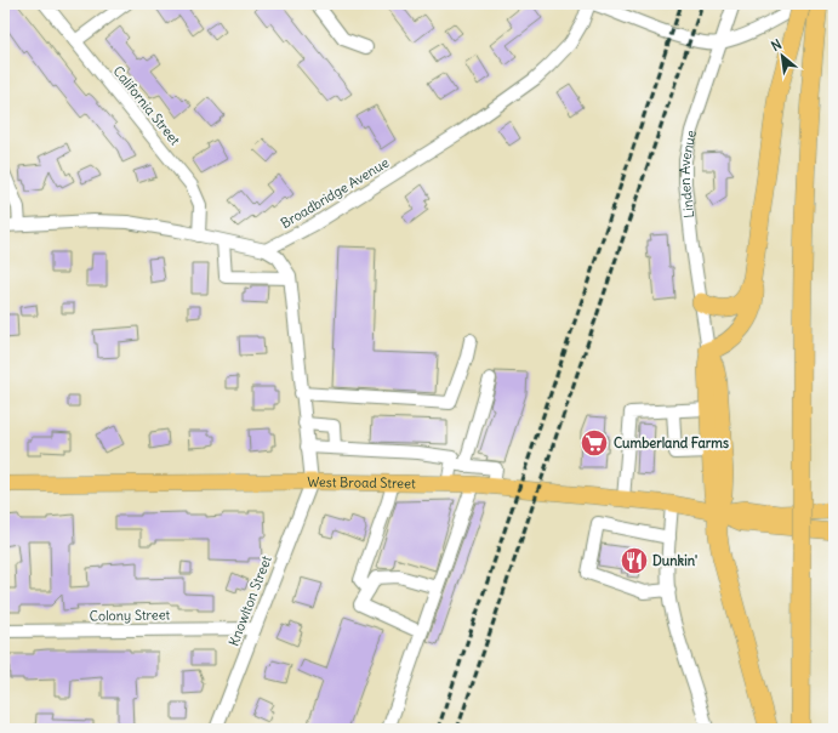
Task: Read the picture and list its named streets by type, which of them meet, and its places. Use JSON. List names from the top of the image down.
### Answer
{
  "streets": {
    "main road": ["Linden Avenue", "West Broad Street"],
    "street": [
      "California Street",
      "Broadbridge Avenue",
      "Knowlton Street",
      "Colony Street"
    ]
  },
  "crossings": [
    ["Linden Avenue", "West Broad Street"],
    ["West Broad Street", "Knowlton Street"],
    ["Knowlton Street", "Colony Street"]
  ],
  "places": {
    "supermarket": ["Cumberland Farms"],
    "restaurant": ["Dunkin'"]
  },
  "north": "top left"
}
